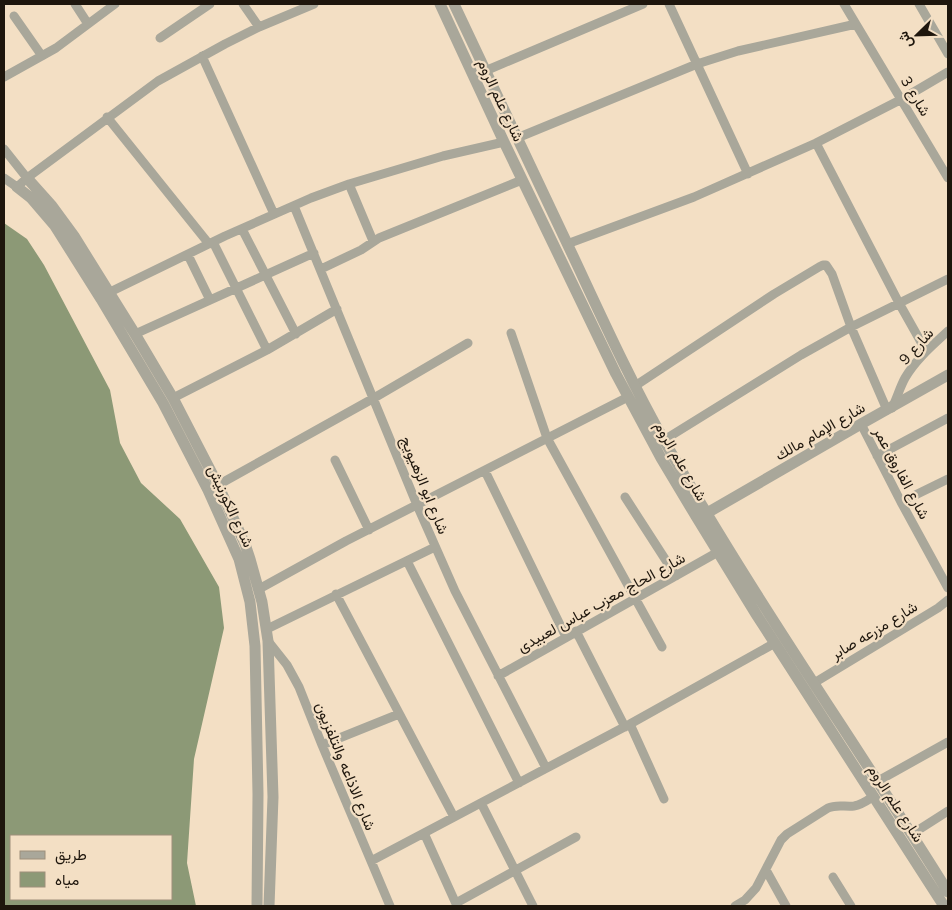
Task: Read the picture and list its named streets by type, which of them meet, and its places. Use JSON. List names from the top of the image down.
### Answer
{
  "streets": {
    "street": [
      "شارع 3",
      "شارع علم الروم",
      "شارع 9",
      "شارع الإمام مالك",
      "شارع الفاروق عمر",
      "شارع ابو الزهيويج",
      "شارع الكورنيش",
      "شارع الحاج معزب عباس لعبيدى",
      "شارع مزرعه صابر",
      "شارع الاذاعه والتلفزيون"
    ]
  },
  "crossings": [
    ["شارع علم الروم", "شارع الإمام مالك"],
    ["شارع علم الروم", "شارع الحاج معزب عباس لعبيدى"],
    ["شارع علم الروم", "شارع مزرعه صابر"],
    ["شارع 9", "شارع الإمام مالك"],
    ["شارع الإمام مالك", "شارع الفاروق عمر"],
    ["شارع ابو الزهيويج", "شارع الحاج معزب عباس لعبيدى"],
    ["شارع الكورنيش", "شارع الاذاعه والتلفزيون"]
  ],
  "legend": ["طريق", "مياه"],
  "north": "bottom left"
}
